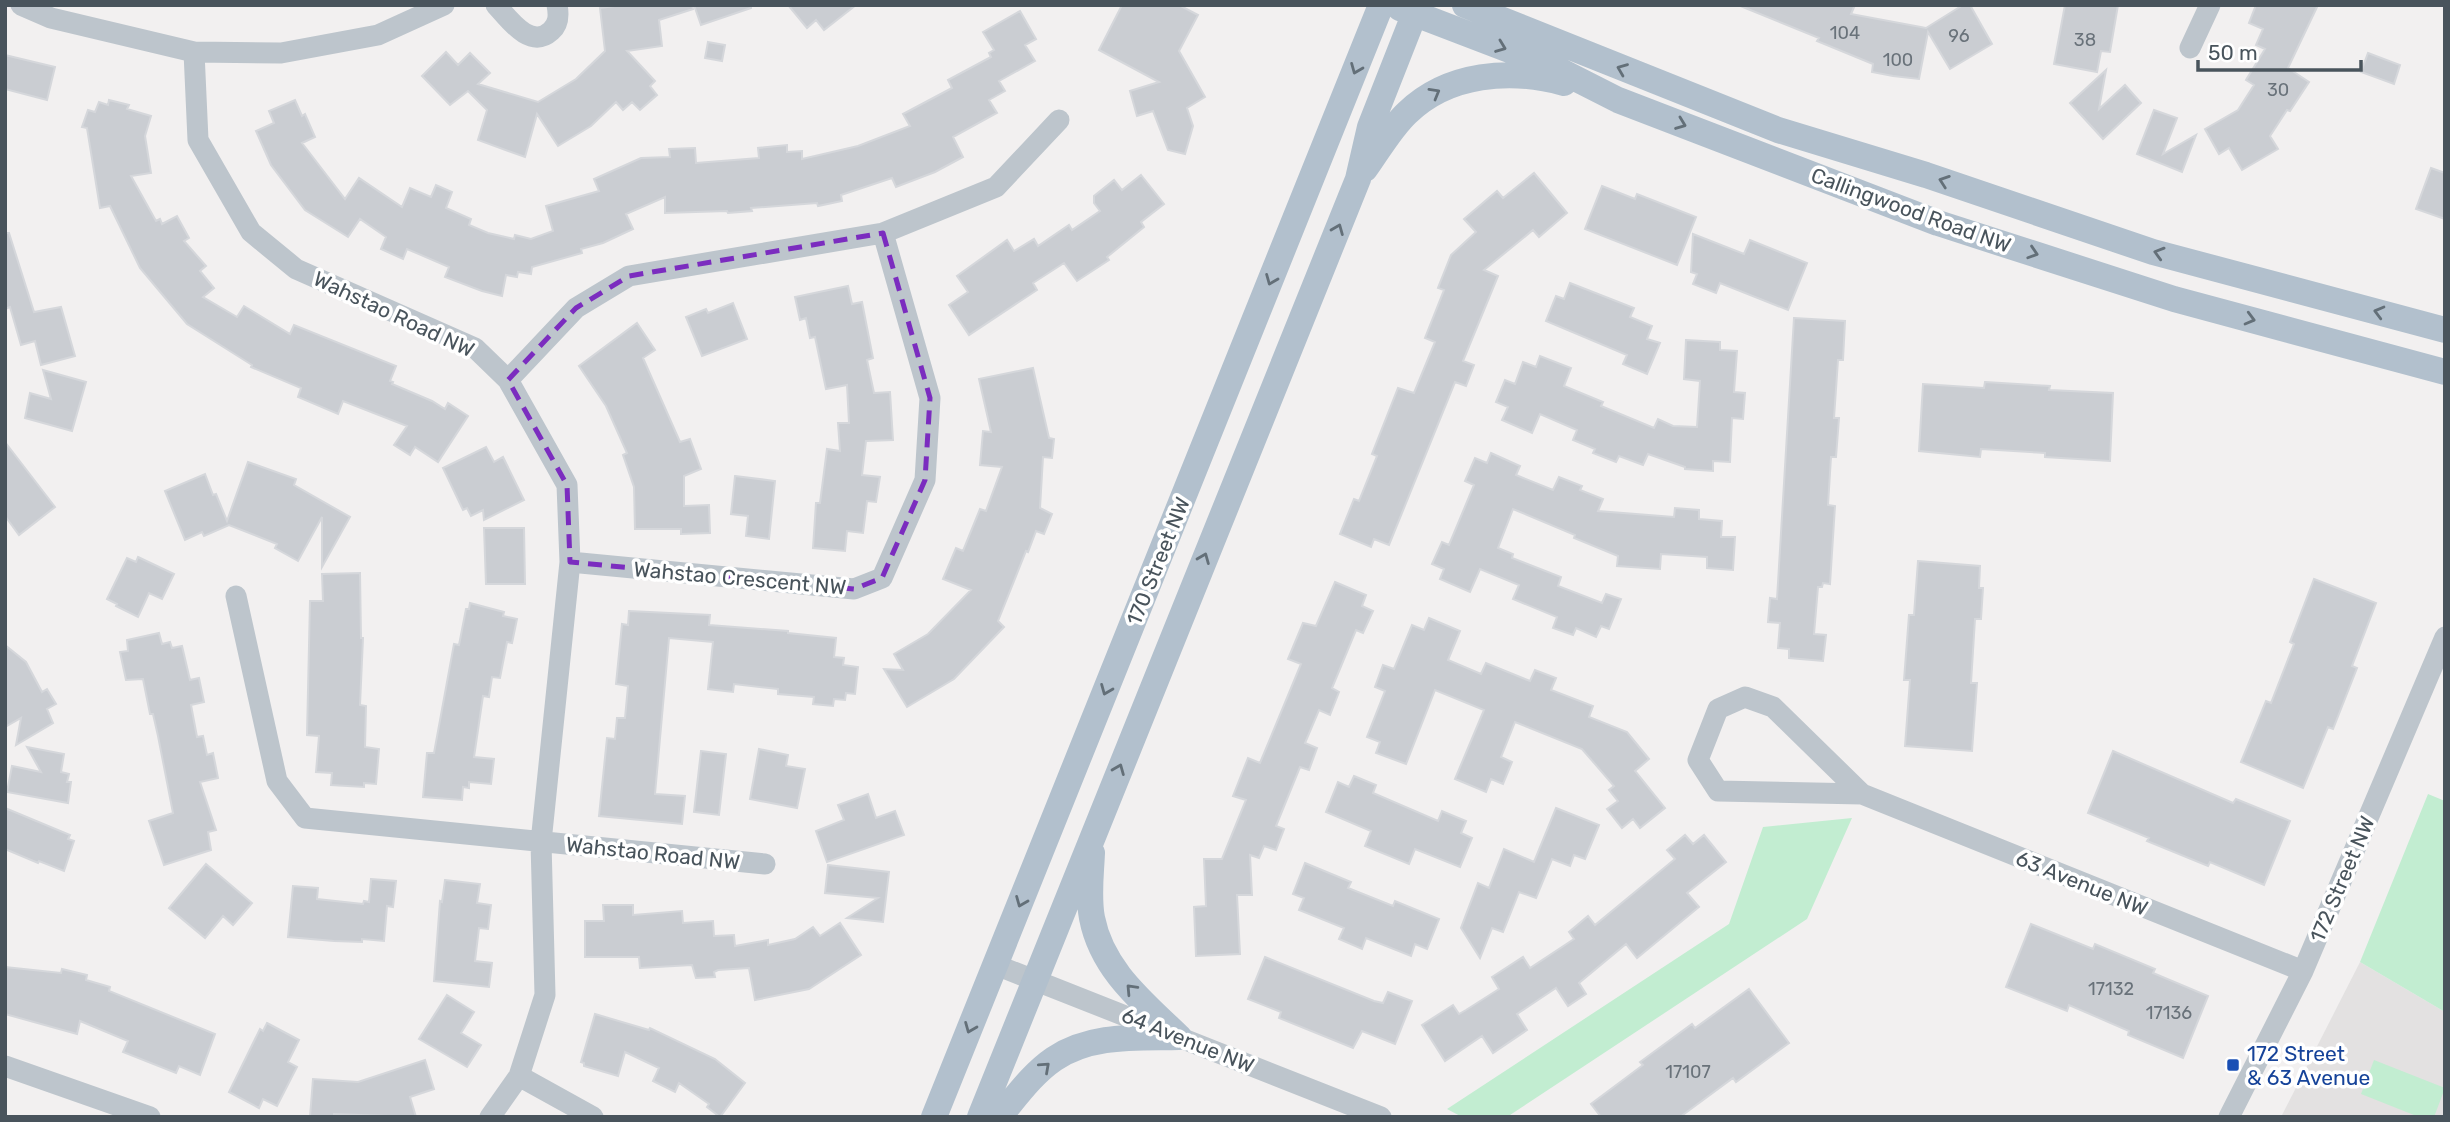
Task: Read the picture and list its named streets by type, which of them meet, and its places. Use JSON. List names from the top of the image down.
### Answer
{
  "streets": {
    "main road": ["Callingwood Road NW", "170 Street NW"],
    "street": [
      "Wahstao Road NW",
      "Wahstao Crescent NW",
      "172 Street NW",
      "63 Avenue NW",
      "64 Avenue NW"
    ]
  },
  "crossings": [
    ["Callingwood Road NW", "170 Street NW"],
    ["Wahstao Road NW", "Wahstao Crescent NW"],
    ["170 Street NW", "64 Avenue NW"],
    ["172 Street NW", "63 Avenue NW"]
  ],
  "places": {
    "transit": ["172 Street & 63 Avenue"]
  },
  "house_numbers": [
    "104",
    "96",
    "38",
    "100",
    "30",
    "17132",
    "17136",
    "17107"
  ],
  "scale_bar": "50 m"
}
